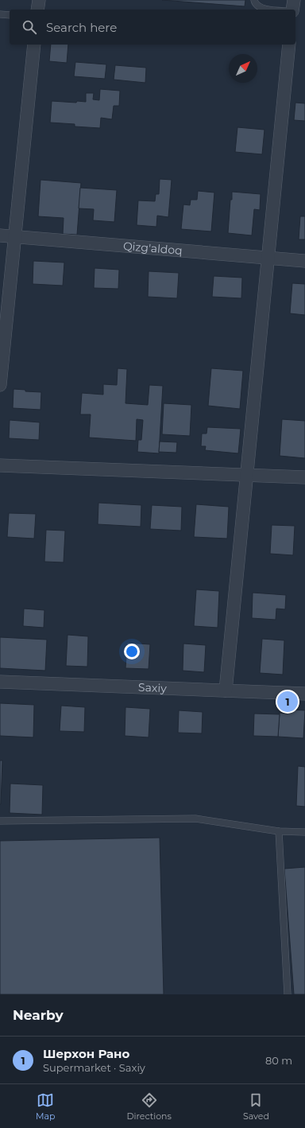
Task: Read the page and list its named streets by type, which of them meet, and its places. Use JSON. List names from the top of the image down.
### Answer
{
  "streets": {
    "street": ["Qizg'aldoq", "Saxiy"]
  },
  "north": "top right",
  "page": {
    "search": "Search here",
    "pins": "1",
    "heading": "Nearby",
    "list": [
      {
        "mark": "1",
        "name": "Шерхон Рано",
        "note": "Supermarket · Saxiy",
        "value": "80 m"
      }
    ],
    "nav": ["Map", "Directions", "Saved"]
  }
}
